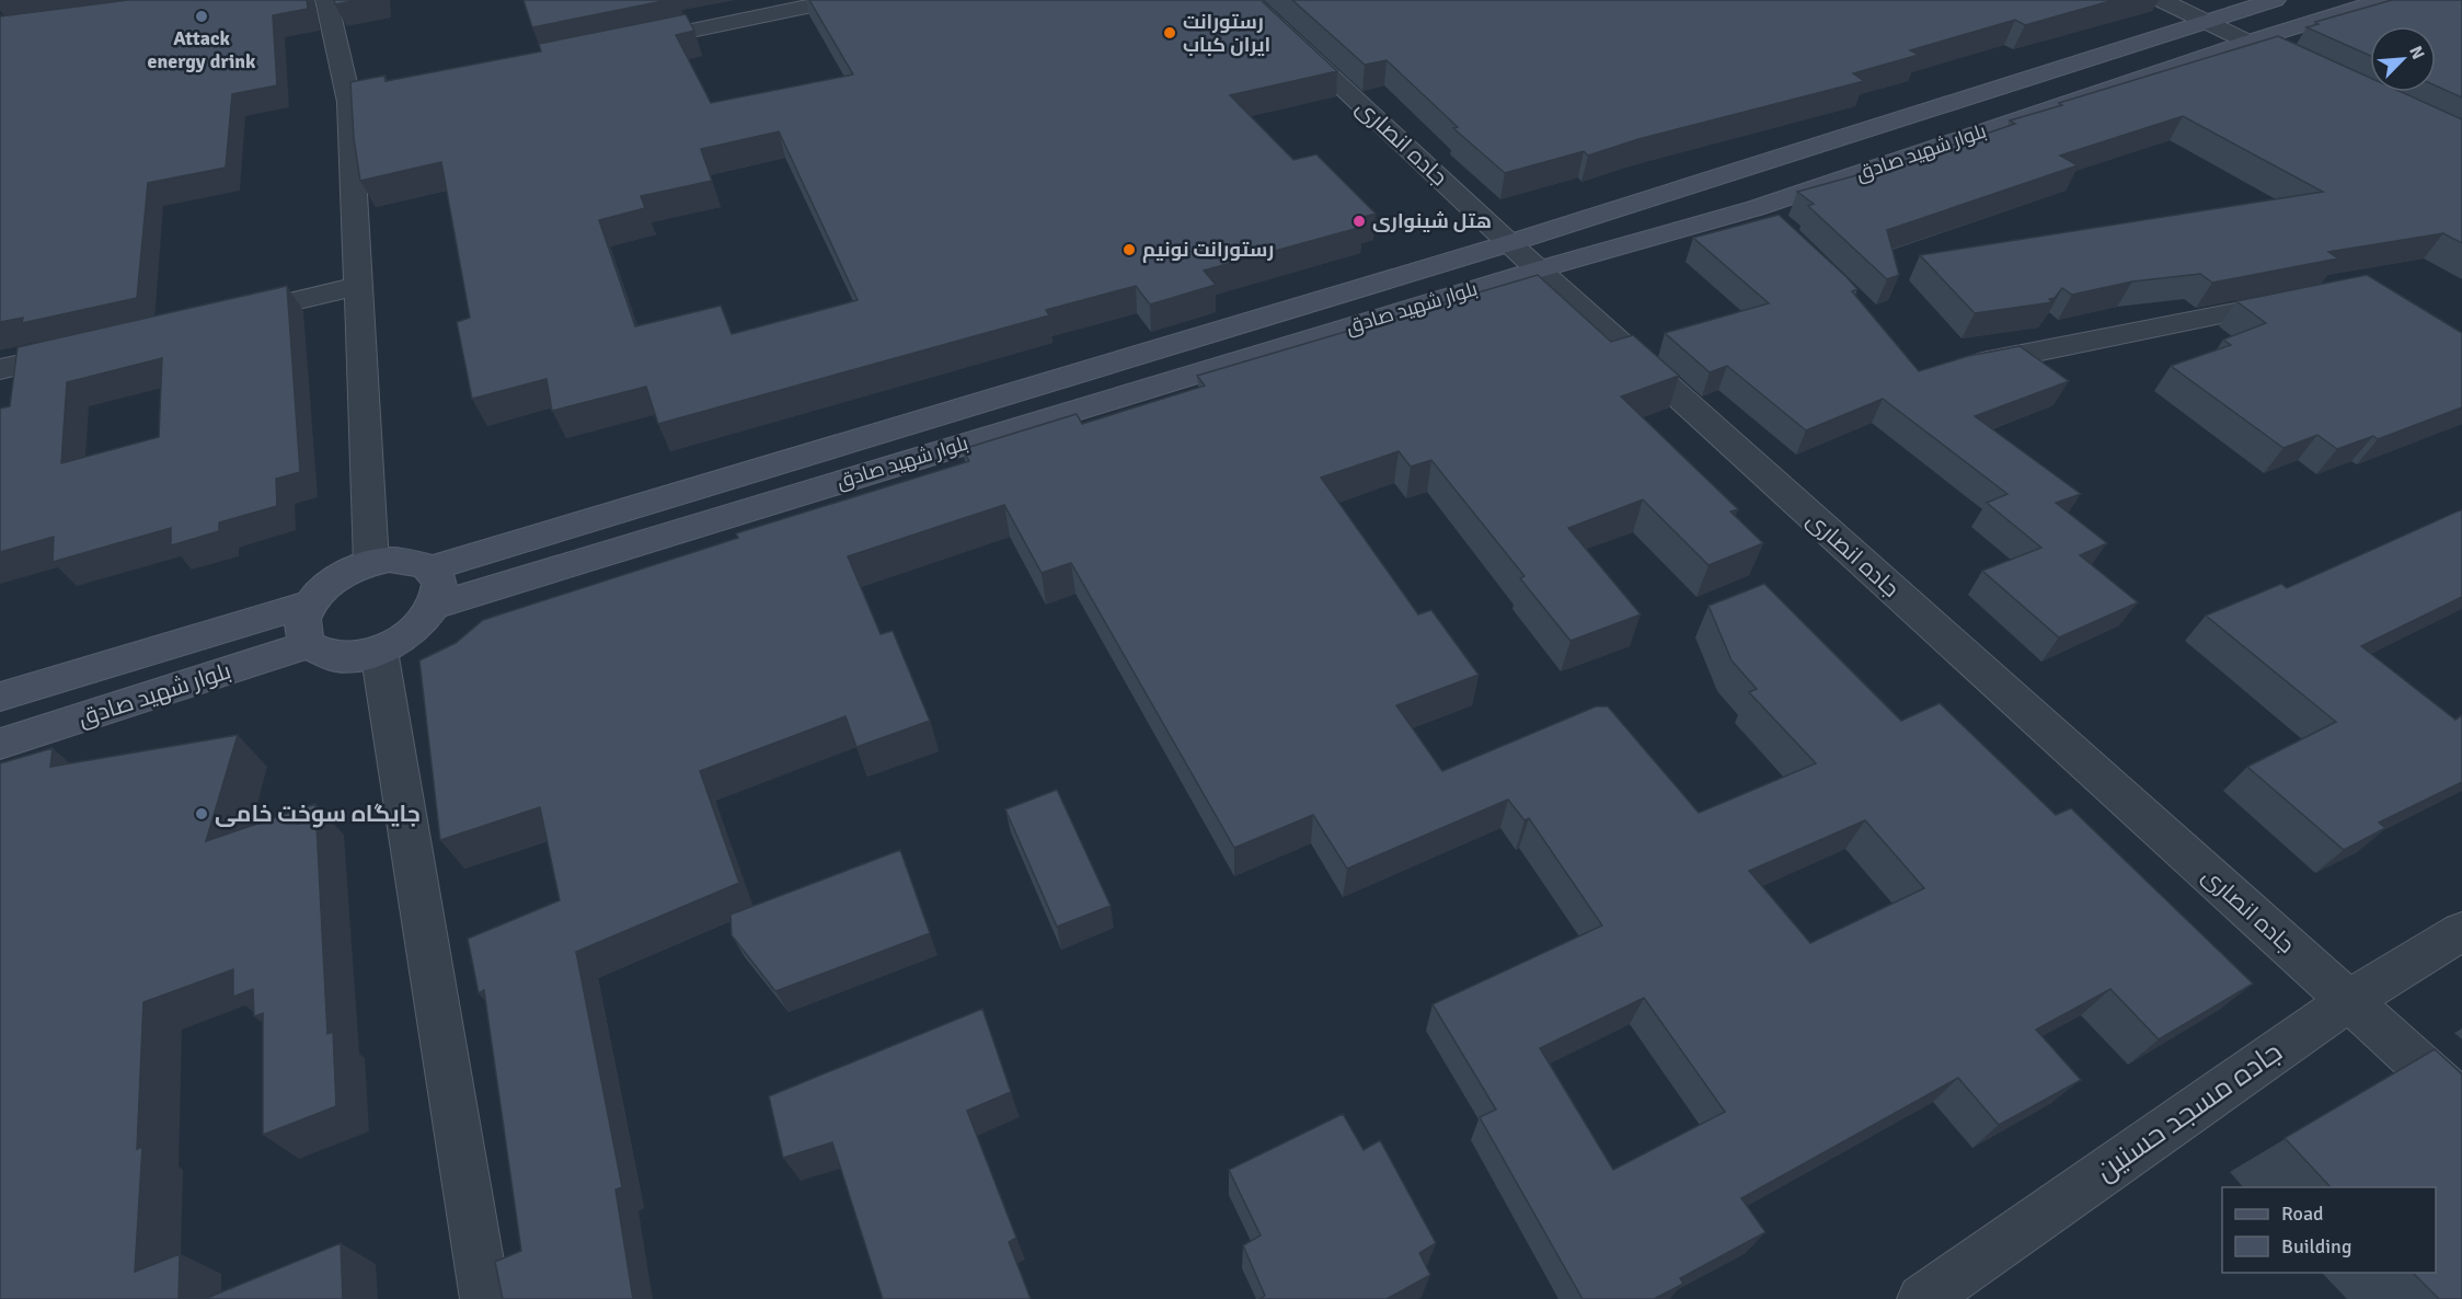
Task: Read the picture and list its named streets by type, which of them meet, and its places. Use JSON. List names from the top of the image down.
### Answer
{
  "streets": {
    "main road": ["بلوار شهید صادق"],
    "street": ["جاده انصاری", "جاده مسجد حسنین"]
  },
  "crossings": [
    ["جاده انصاری", "بلوار شهید صادق"],
    ["جاده انصاری", "جاده مسجد حسنین"]
  ],
  "places": [
    "Attack energy drink",
    "رستورانت ایران کباب",
    "هتل شینواری",
    "رستورانت نونیم",
    "جایگاه سوخت خامی"
  ],
  "legend": ["Road", "Building"],
  "north": "top right"
}
